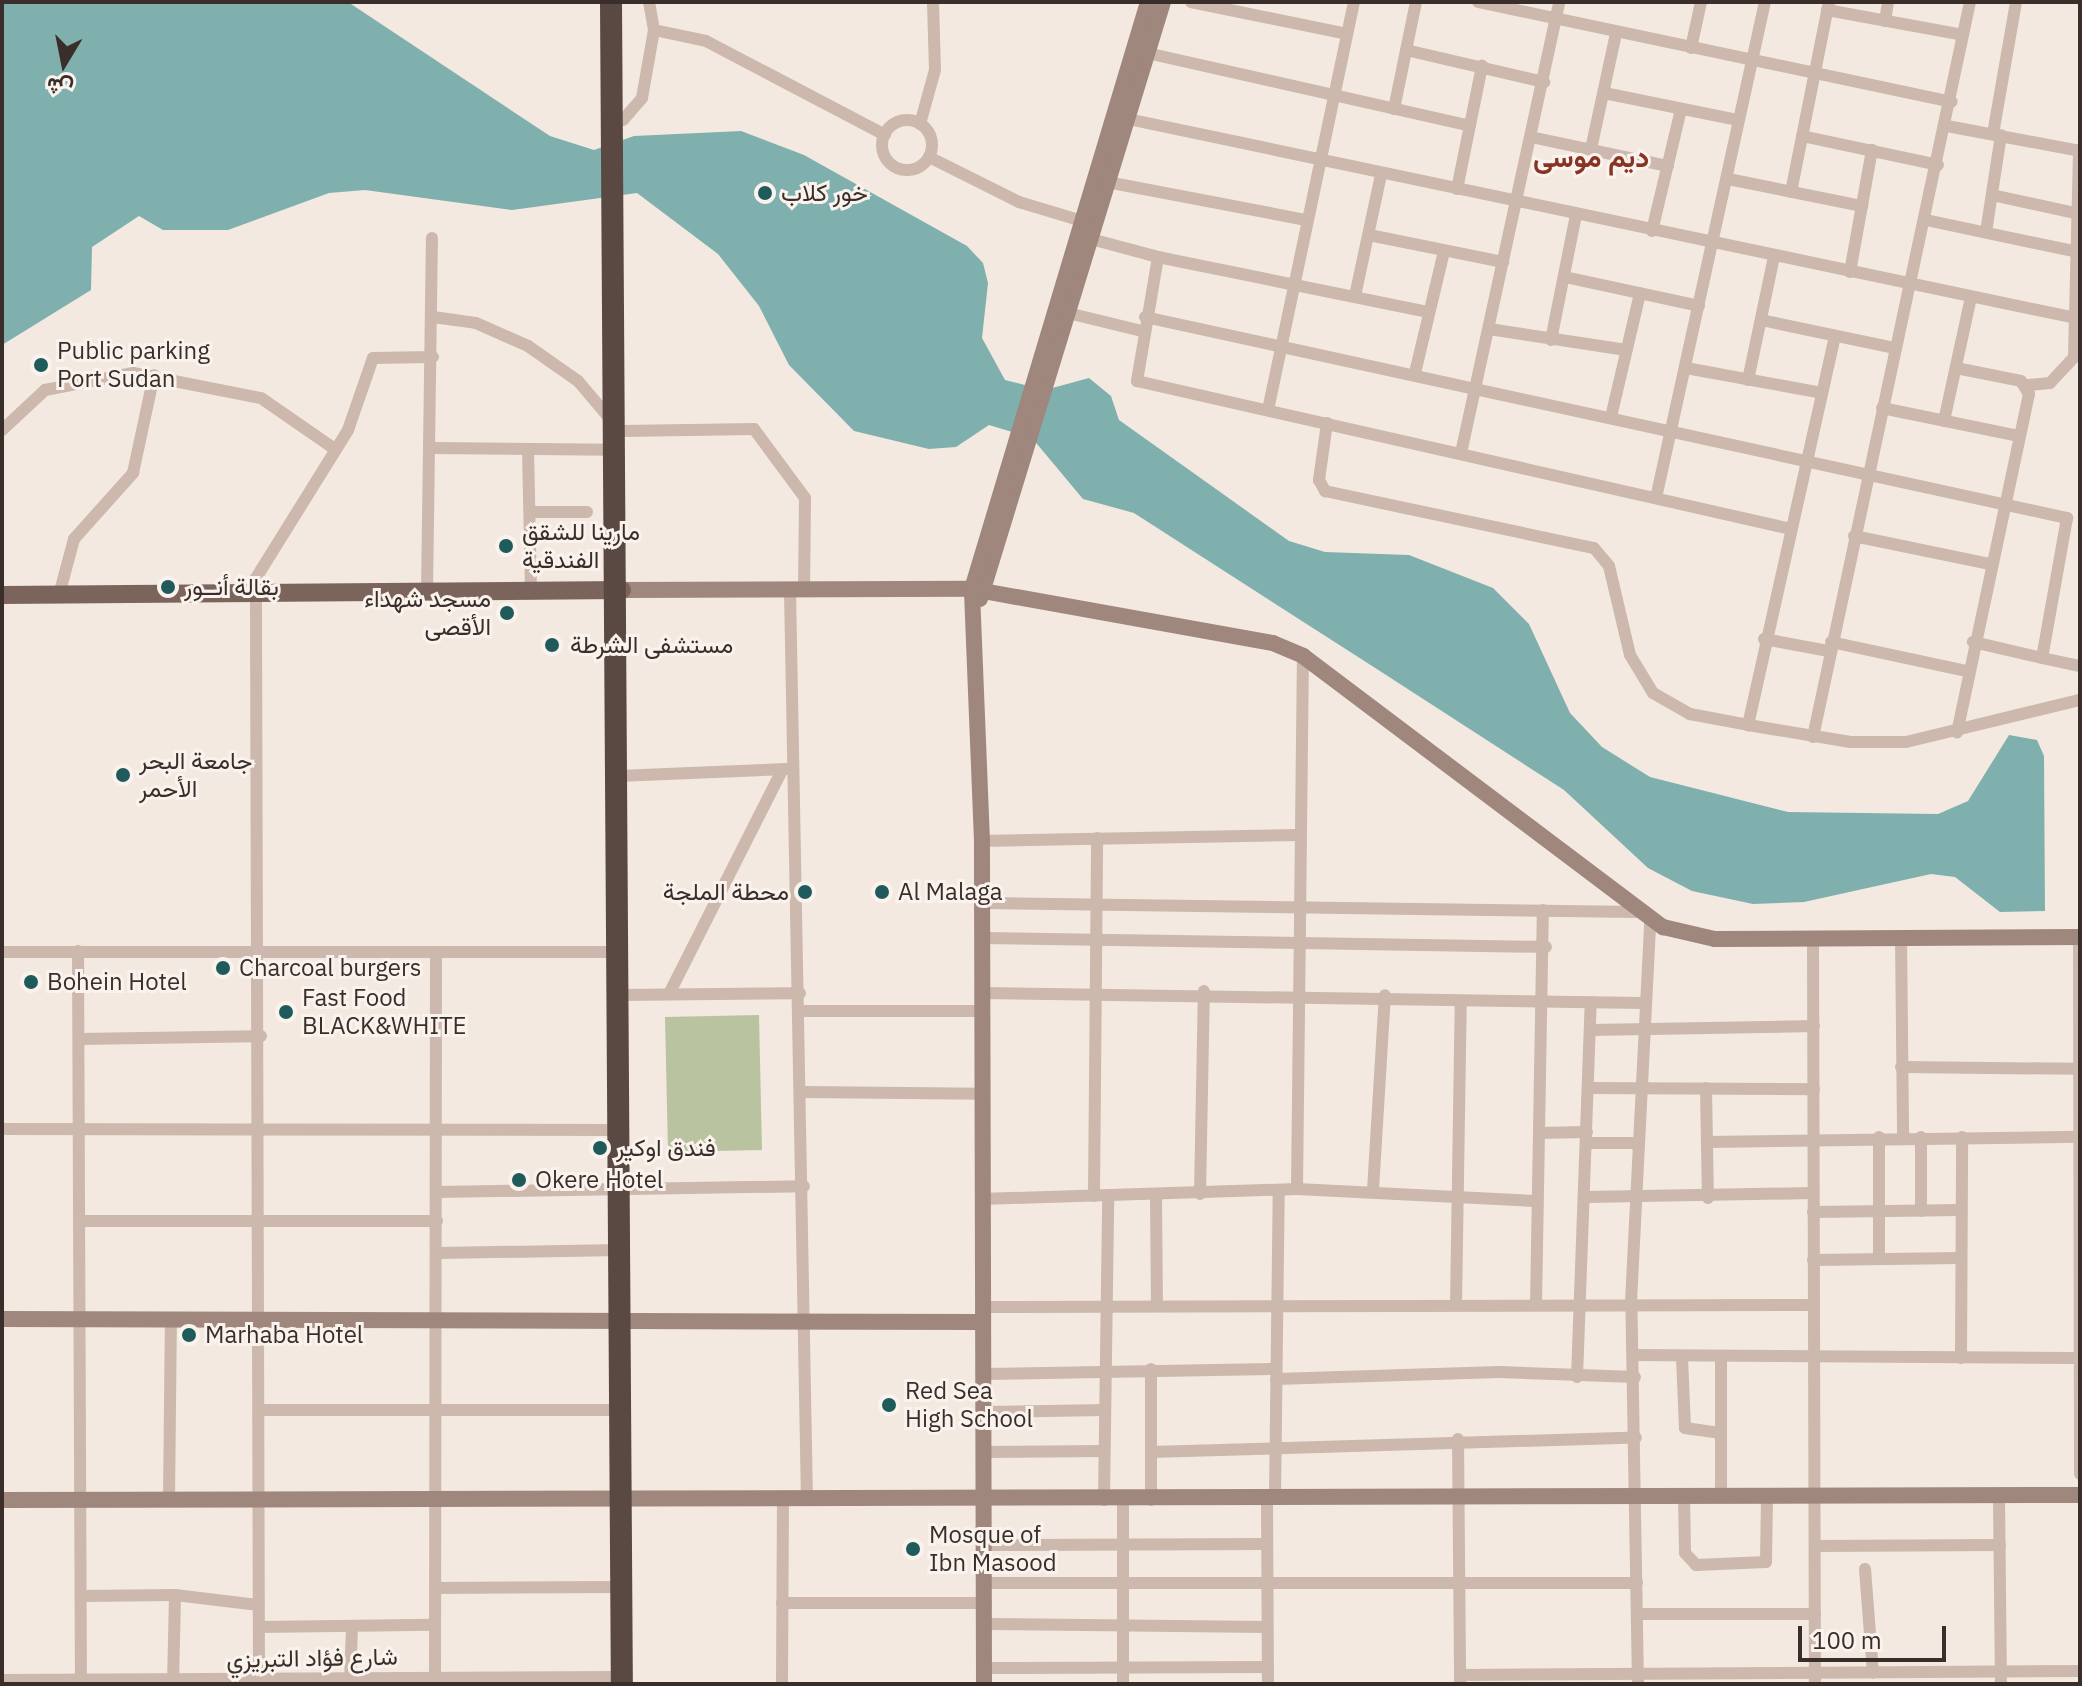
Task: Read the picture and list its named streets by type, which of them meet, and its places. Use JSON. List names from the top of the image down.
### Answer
{
  "streets": {
    "street": ["شارع فؤاد التبريزي"]
  },
  "districts": ["ديم موسى"],
  "places": [
    "خور كلاب",
    "Public parking Port Sudan",
    "مارينا للشقق الفندقية",
    "بقالة أنــور",
    "مسجد شهداء الأقصى",
    "مستشفى الشرطة",
    "جامعة البحر الأحمر",
    "محطة الملجة",
    "Al Malaga",
    "Charcoal burgers",
    "Bohein Hotel",
    "Fast Food BLACK&WHITE",
    "فندق اوكير",
    "Okere Hotel",
    "Marhaba Hotel",
    "Red Sea High School",
    "Mosque of Ibn Masood"
  ],
  "scale_bar": "100 m",
  "north": "bottom"
}
